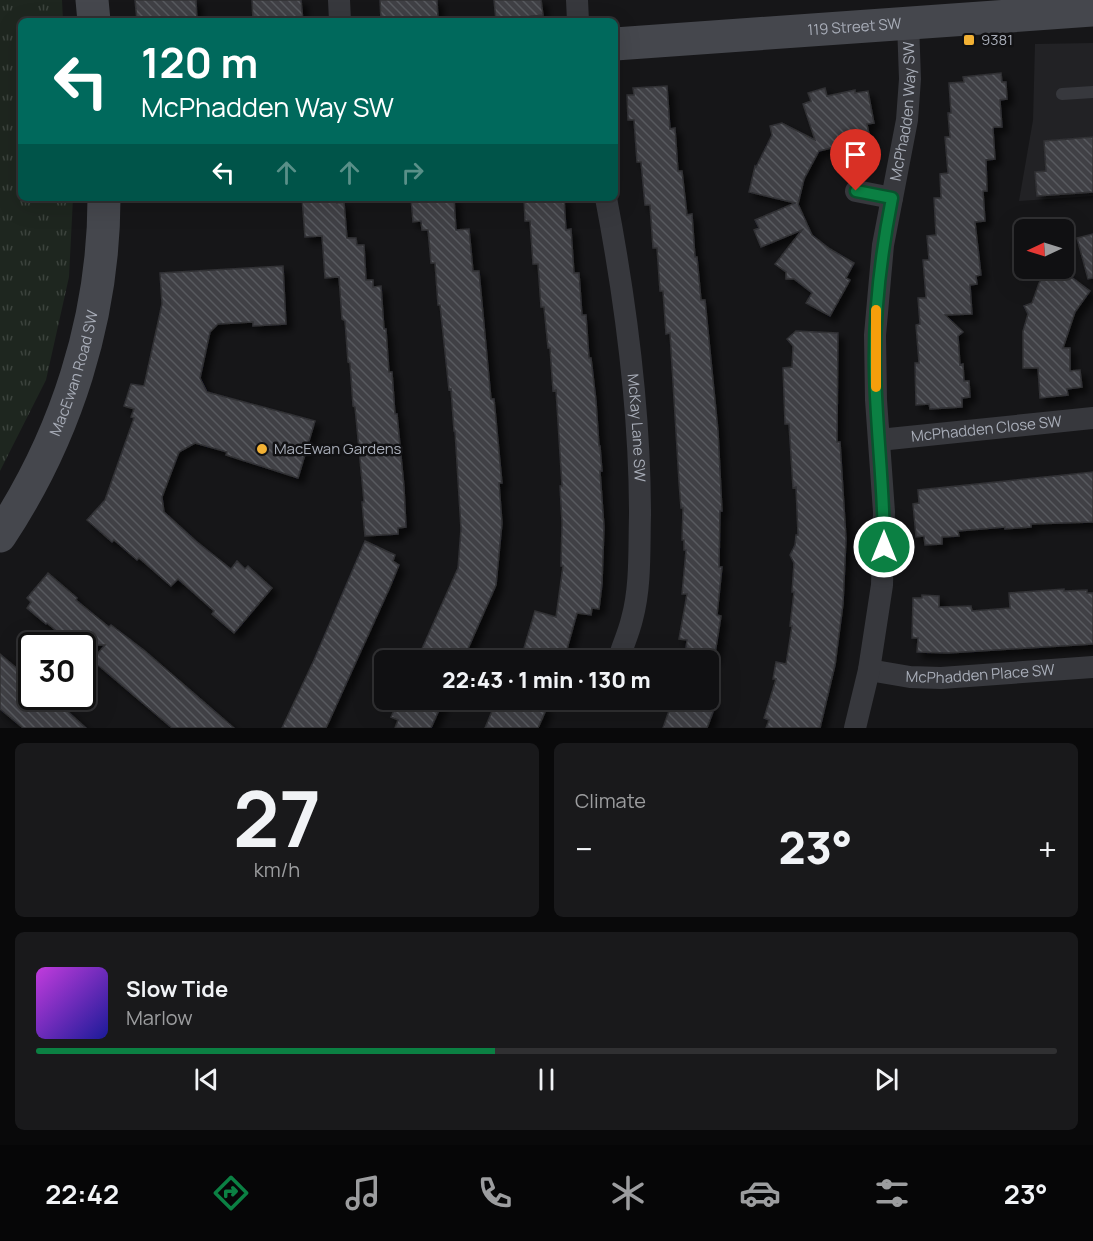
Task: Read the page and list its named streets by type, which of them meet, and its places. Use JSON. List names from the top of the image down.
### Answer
{
  "streets": {
    "street": [
      "119 Street SW",
      "McPhadden Way SW",
      "MacEwan Road SW",
      "McKay Lane SW",
      "McPhadden Close SW",
      "McPhadden Place SW"
    ]
  },
  "crossings": [
    ["119 Street SW", "McPhadden Way SW"],
    ["McPhadden Way SW", "McPhadden Close SW"],
    ["McPhadden Way SW", "McPhadden Place SW"]
  ],
  "places": {
    "transit": ["9381"],
    "other": ["MacEwan Gardens"]
  },
  "north": "left",
  "page": {
    "turn": ["120 m", "McPhadden Way SW"],
    "limit": "30",
    "trip": "22:43 · 1 min · 130 m",
    "tile": [
      ["27", "km/h"],
      "Climate"
    ],
    "heat": ["−", "23°", "+"],
    "song": ["Slow Tide", "Marlow"],
    "tabs": ["22:42", "23°"]
  }
}
